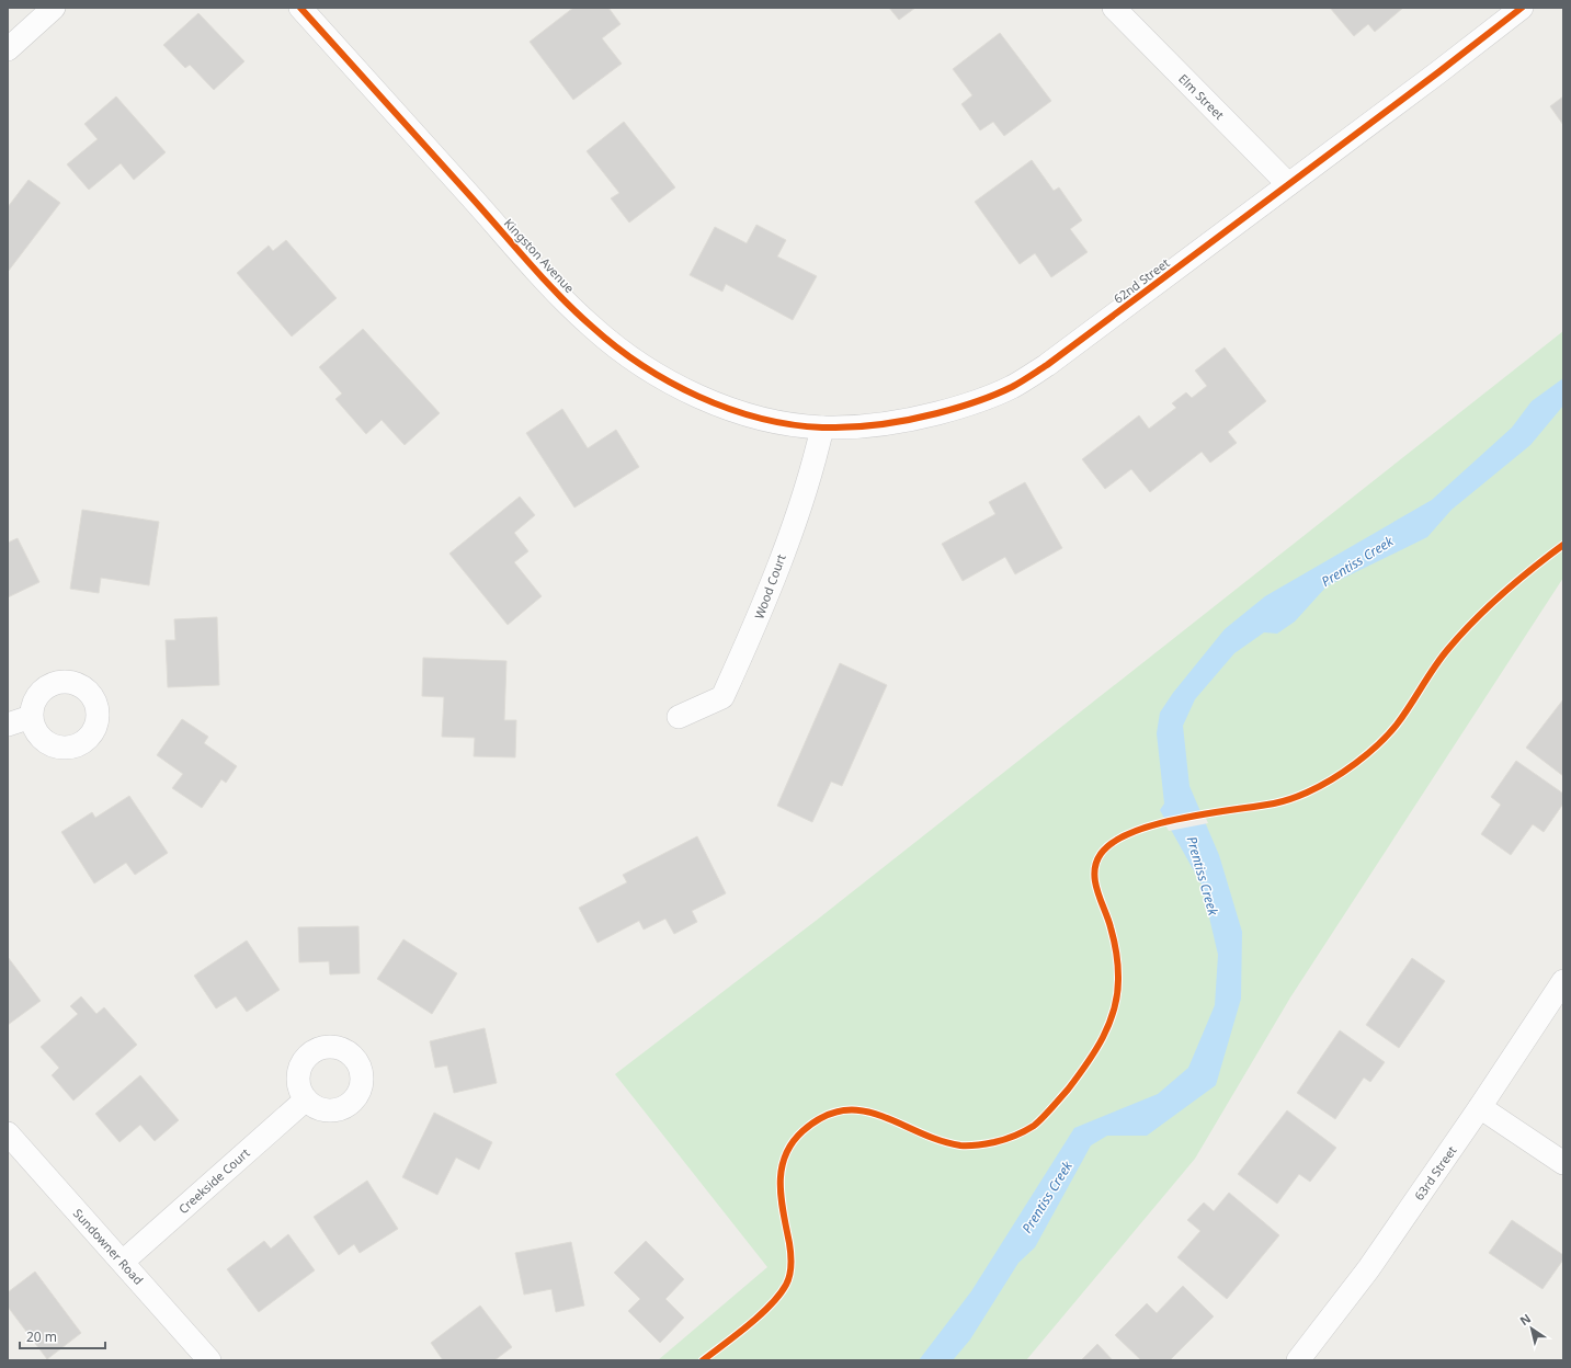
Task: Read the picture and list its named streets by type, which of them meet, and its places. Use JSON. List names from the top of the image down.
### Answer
{
  "streets": {
    "street": [
      "Elm Street",
      "Kingston Avenue",
      "62nd Street",
      "Wood Court",
      "63rd Street",
      "Creekside Court",
      "Sundowner Road"
    ]
  },
  "crossings": [
    ["Elm Street", "62nd Street"],
    ["Kingston Avenue", "62nd Street"],
    ["Kingston Avenue", "Wood Court"],
    ["62nd Street", "Wood Court"],
    ["Creekside Court", "Sundowner Road"]
  ],
  "water": ["Prentiss Creek"],
  "scale_bar": "20 m",
  "north": "top left"
}
